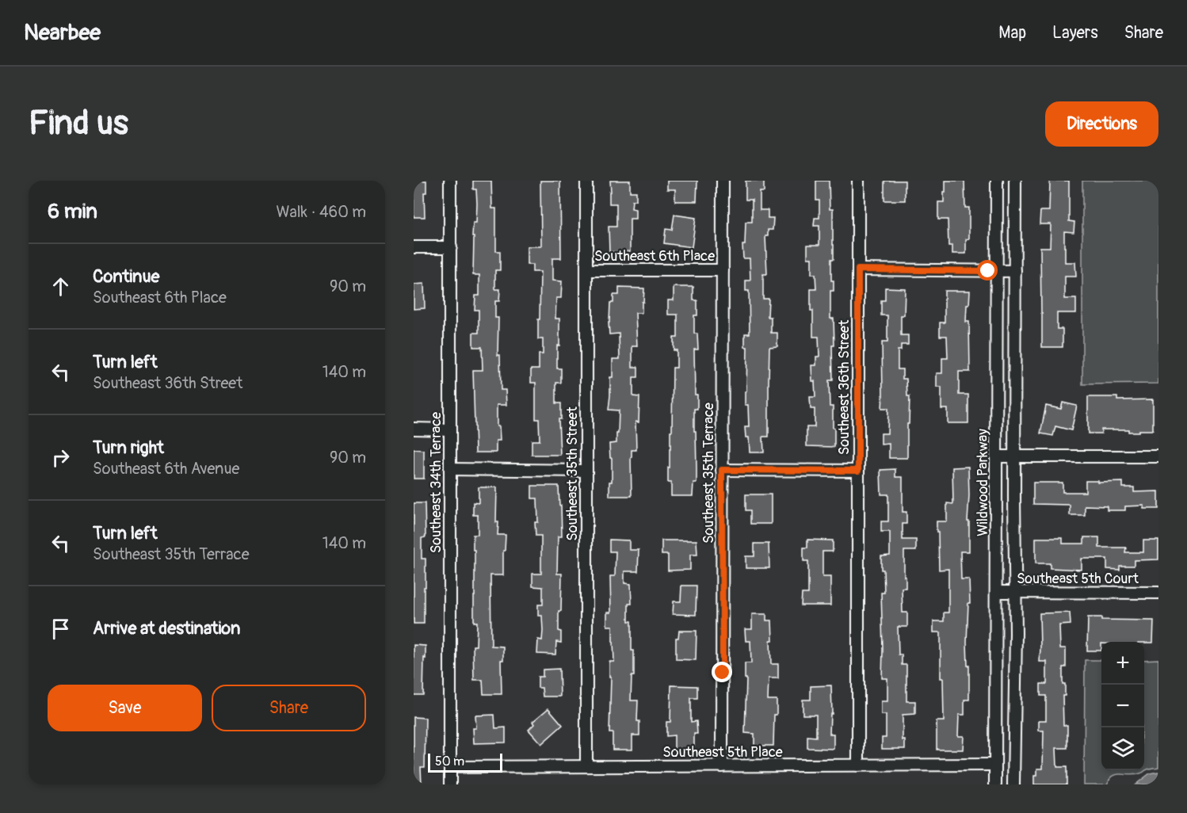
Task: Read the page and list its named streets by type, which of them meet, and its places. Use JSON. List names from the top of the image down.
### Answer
{
  "streets": {
    "street": [
      "Southeast 6th Place",
      "Southeast 36th Street",
      "Southeast 35th Terrace",
      "Southeast 35th Street",
      "Southeast 34th Terrace",
      "Wildwood Parkway",
      "Southeast 5th Court",
      "Southeast 5th Place"
    ]
  },
  "crossings": [
    ["Southeast 6th Place", "Southeast 35th Terrace"],
    ["Southeast 6th Place", "Southeast 35th Street"],
    ["Southeast 36th Street", "Southeast 5th Place"],
    ["Southeast 35th Terrace", "Southeast 5th Place"],
    ["Southeast 35th Street", "Southeast 5th Place"],
    ["Southeast 34th Terrace", "Southeast 5th Place"],
    ["Wildwood Parkway", "Southeast 5th Court"],
    ["Wildwood Parkway", "Southeast 5th Place"]
  ],
  "scale_bar": "50 m",
  "page": {
    "header": "Nearbee",
    "nav": ["Map", "Layers", "Share"],
    "buttons": [
      "Directions",
      ["Save", "Share"]
    ],
    "title": "Find us",
    "heading": ["6 min", "Walk · 460 m"],
    "list": [
      ["Continue", "Southeast 6th Place", "90 m"],
      ["Turn left", "Southeast 36th Street", "140 m"],
      ["Turn right", "Southeast 6th Avenue", "90 m"],
      ["Turn left", "Southeast 35th Terrace", "140 m"],
      "Arrive at destination"
    ],
    "map_buttons": ["+", "−"],
    "scale": "50 m"
  }
}
